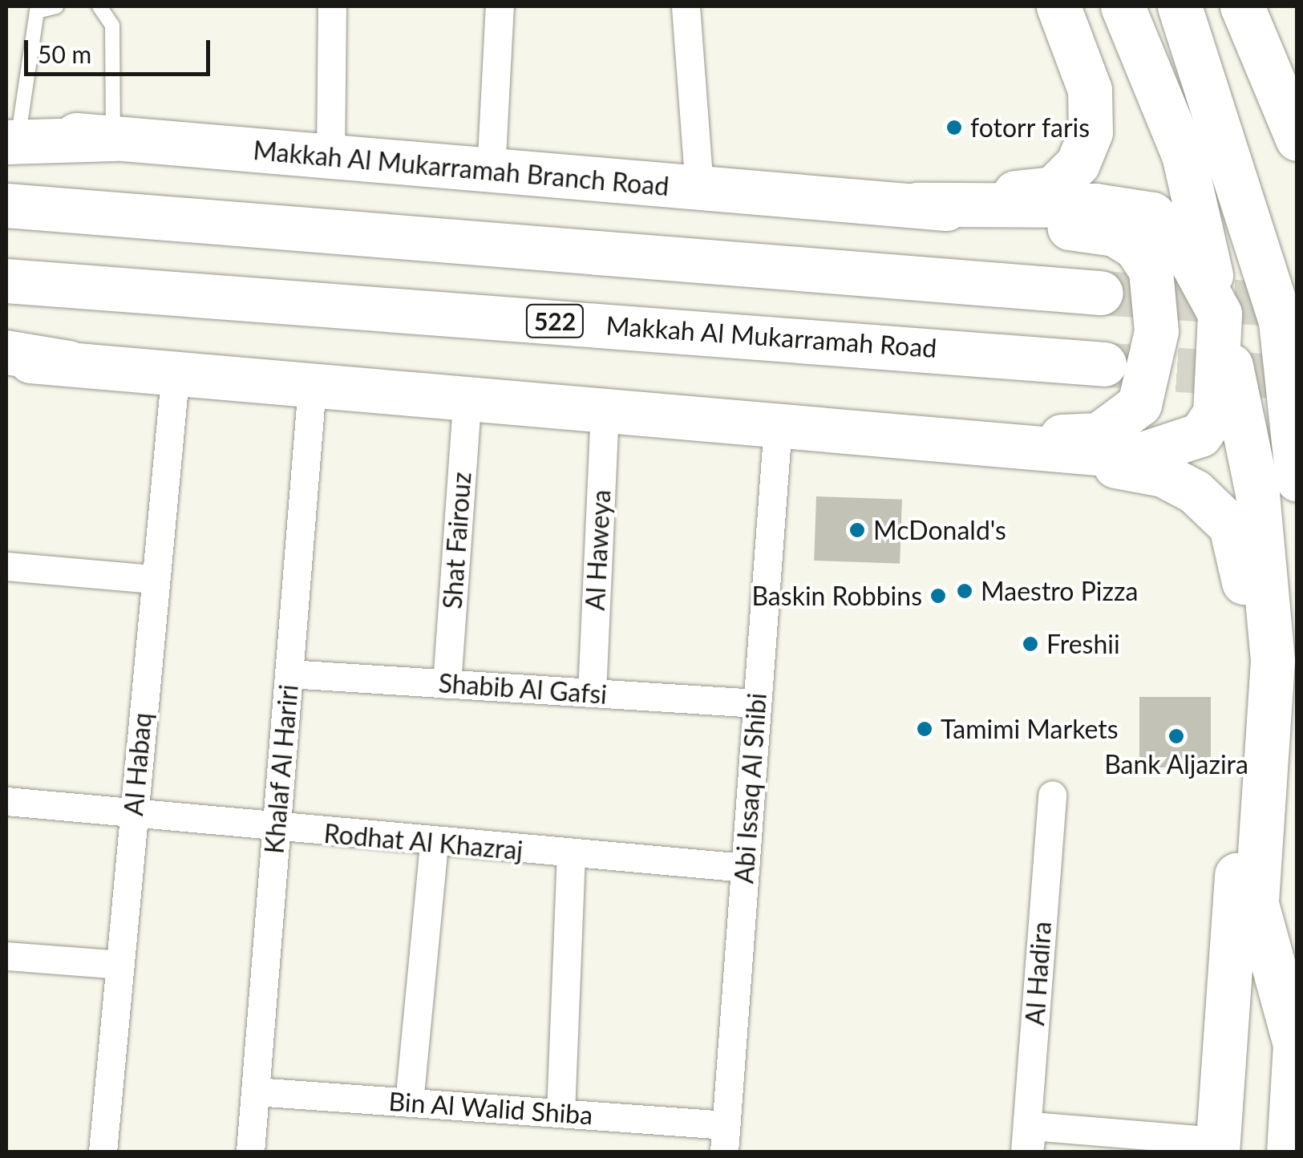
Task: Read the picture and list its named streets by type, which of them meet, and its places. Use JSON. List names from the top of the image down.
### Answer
{
  "streets": {
    "main road": ["Makkah Al Mukarramah Branch Road", "522", "Makkah Al Mukarramah Road"],
    "street": [
      "Shat Fairouz",
      "Al Haweya",
      "Shabib Al Gafsi",
      "Al Habaq",
      "Khalaf Al Hariri",
      "Abi Issaq Al Shibi",
      "Rodhat Al Khazraj",
      "Al Hadira",
      "Bin Al Walid Shiba"
    ]
  },
  "crossings": [
    ["Shat Fairouz", "Shabib Al Gafsi"],
    ["Al Haweya", "Shabib Al Gafsi"],
    ["Shabib Al Gafsi", "Khalaf Al Hariri"],
    ["Shabib Al Gafsi", "Abi Issaq Al Shibi"],
    ["Al Habaq", "Rodhat Al Khazraj"],
    ["Khalaf Al Hariri", "Rodhat Al Khazraj"],
    ["Khalaf Al Hariri", "Bin Al Walid Shiba"],
    ["Abi Issaq Al Shibi", "Rodhat Al Khazraj"],
    ["Abi Issaq Al Shibi", "Bin Al Walid Shiba"]
  ],
  "places": [
    "fotorr faris",
    "McDonald's",
    "Maestro Pizza",
    "Baskin Robbins",
    "Freshii",
    "Tamimi Markets",
    "Bank Aljazira"
  ],
  "scale_bar": "50 m"
}
